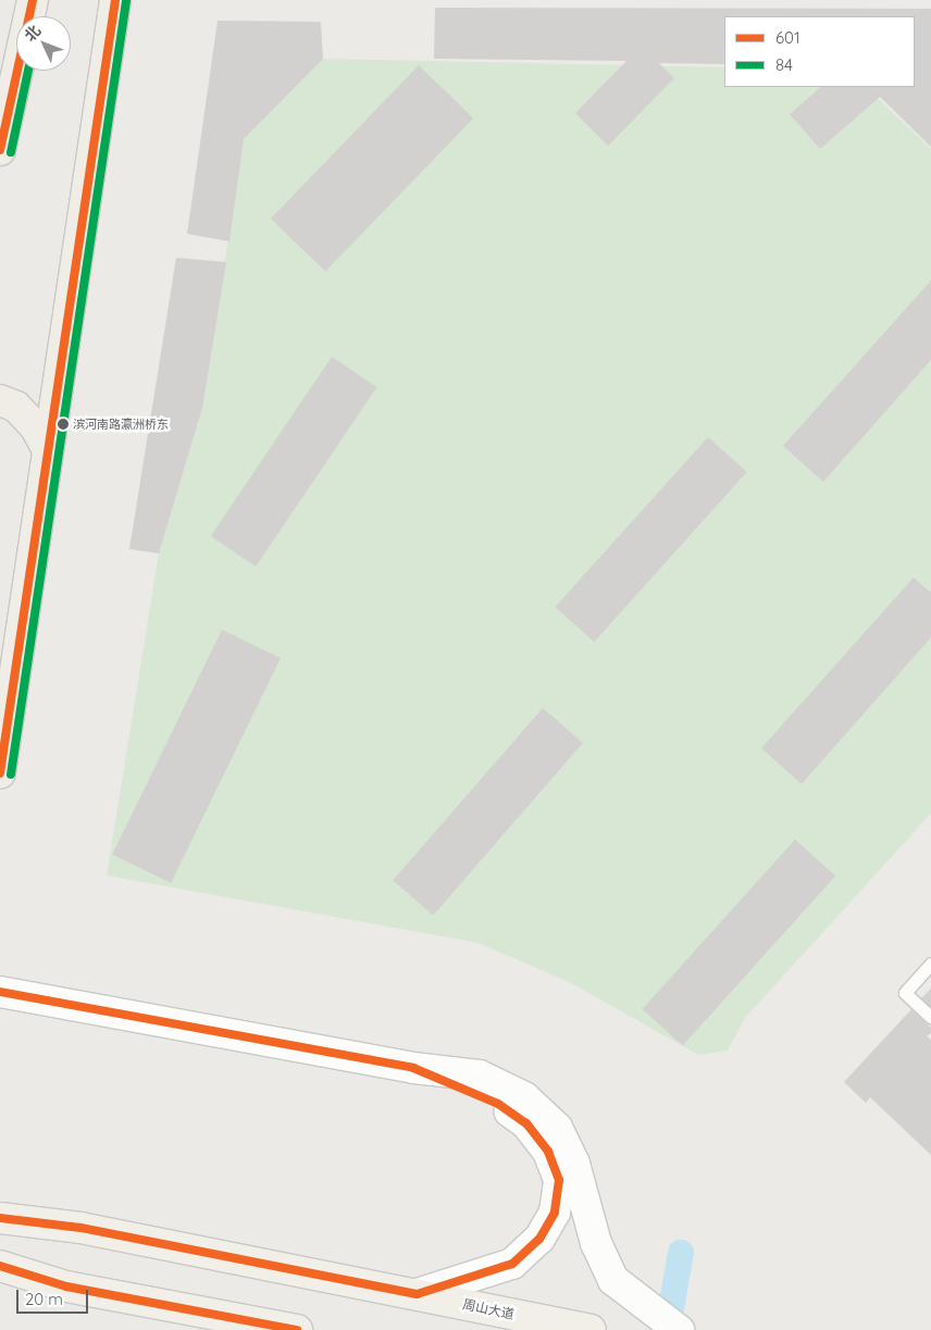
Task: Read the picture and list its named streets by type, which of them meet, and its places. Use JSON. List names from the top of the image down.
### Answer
{
  "streets": {
    "main road": ["周山大道"]
  },
  "places": ["滨河南路瀛洲桥东"],
  "lines": ["transit line 601", "transit line 84"],
  "legend": ["601", "84"],
  "scale_bar": "20 m",
  "north": "top left"
}
